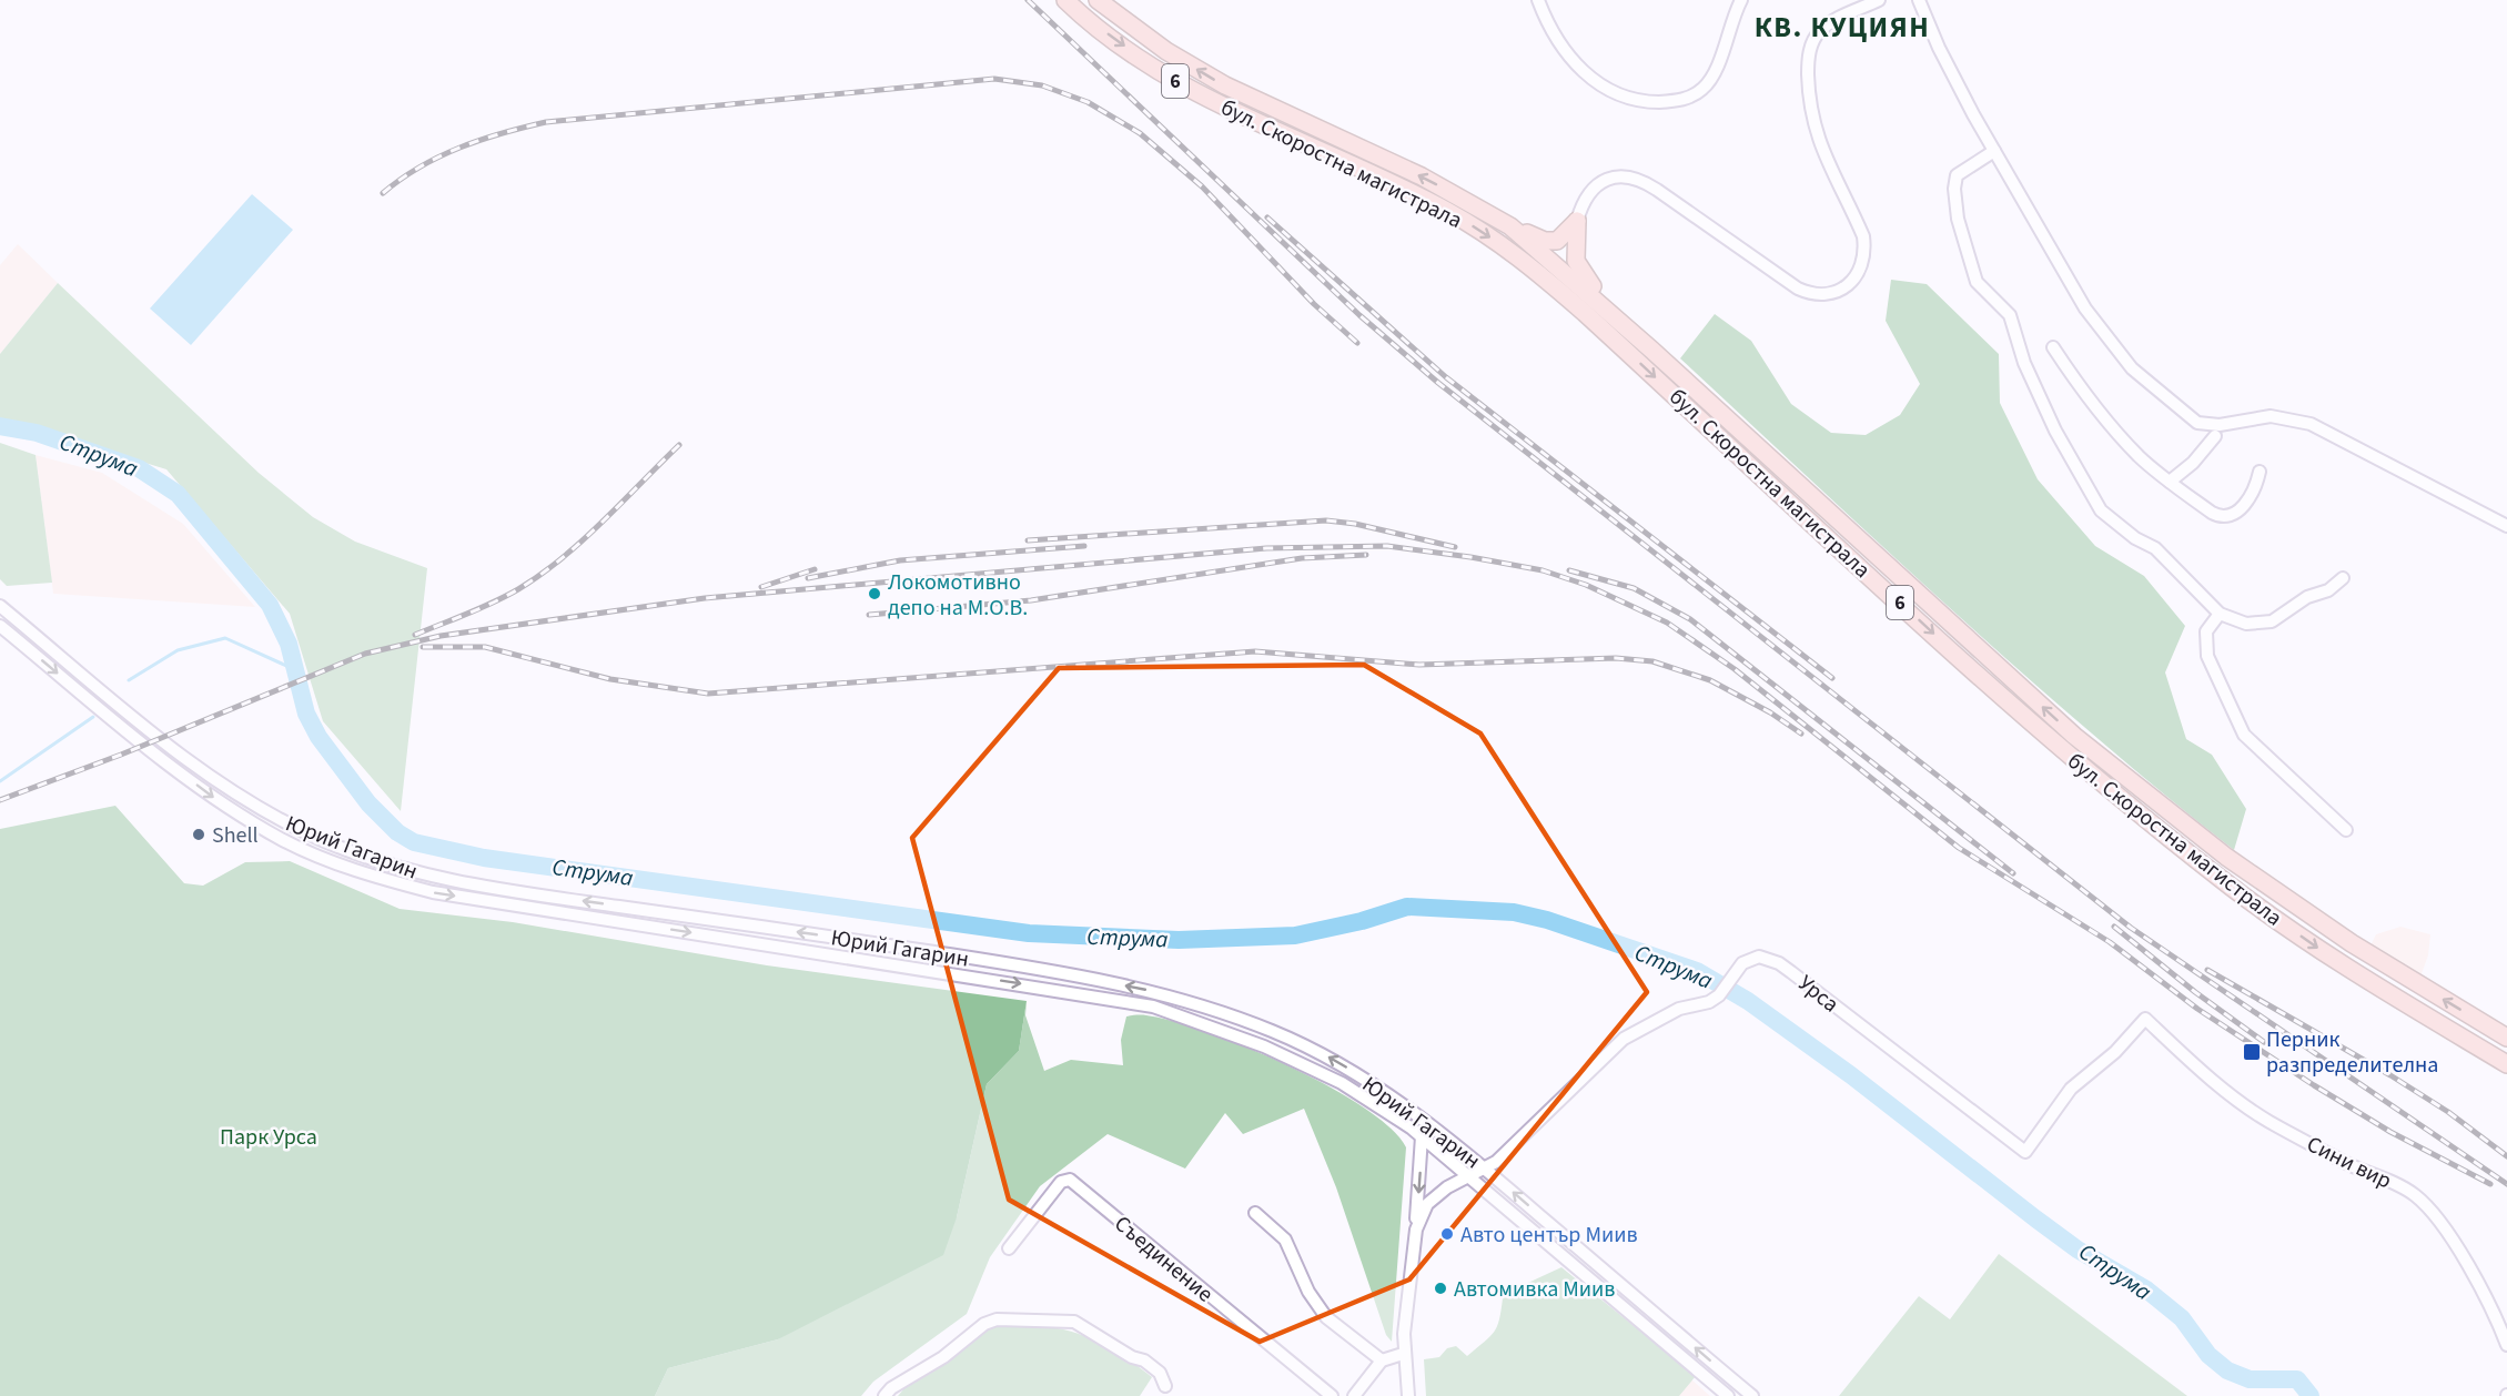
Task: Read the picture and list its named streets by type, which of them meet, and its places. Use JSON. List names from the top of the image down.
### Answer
{
  "streets": {
    "highway": ["6", "бул. Скоростна магистрала"],
    "street": [
      "Юрий Гагарин",
      "Урса",
      "Сини вир",
      "Съединение"
    ]
  },
  "crossings": [
    ["Юрий Гагарин", "Урса"],
    ["Урса", "Сини вир"]
  ],
  "districts": ["КВ. КУЦИЯН"],
  "water": ["Струма"],
  "parks": ["Парк Урса"],
  "places": {
    "other": [
      "Локомотивно депо на М.О.В.",
      "Shell",
      "Авто център Миив",
      "Автомивка Миив"
    ],
    "transit": ["Перник разпределителна"]
  }
}
